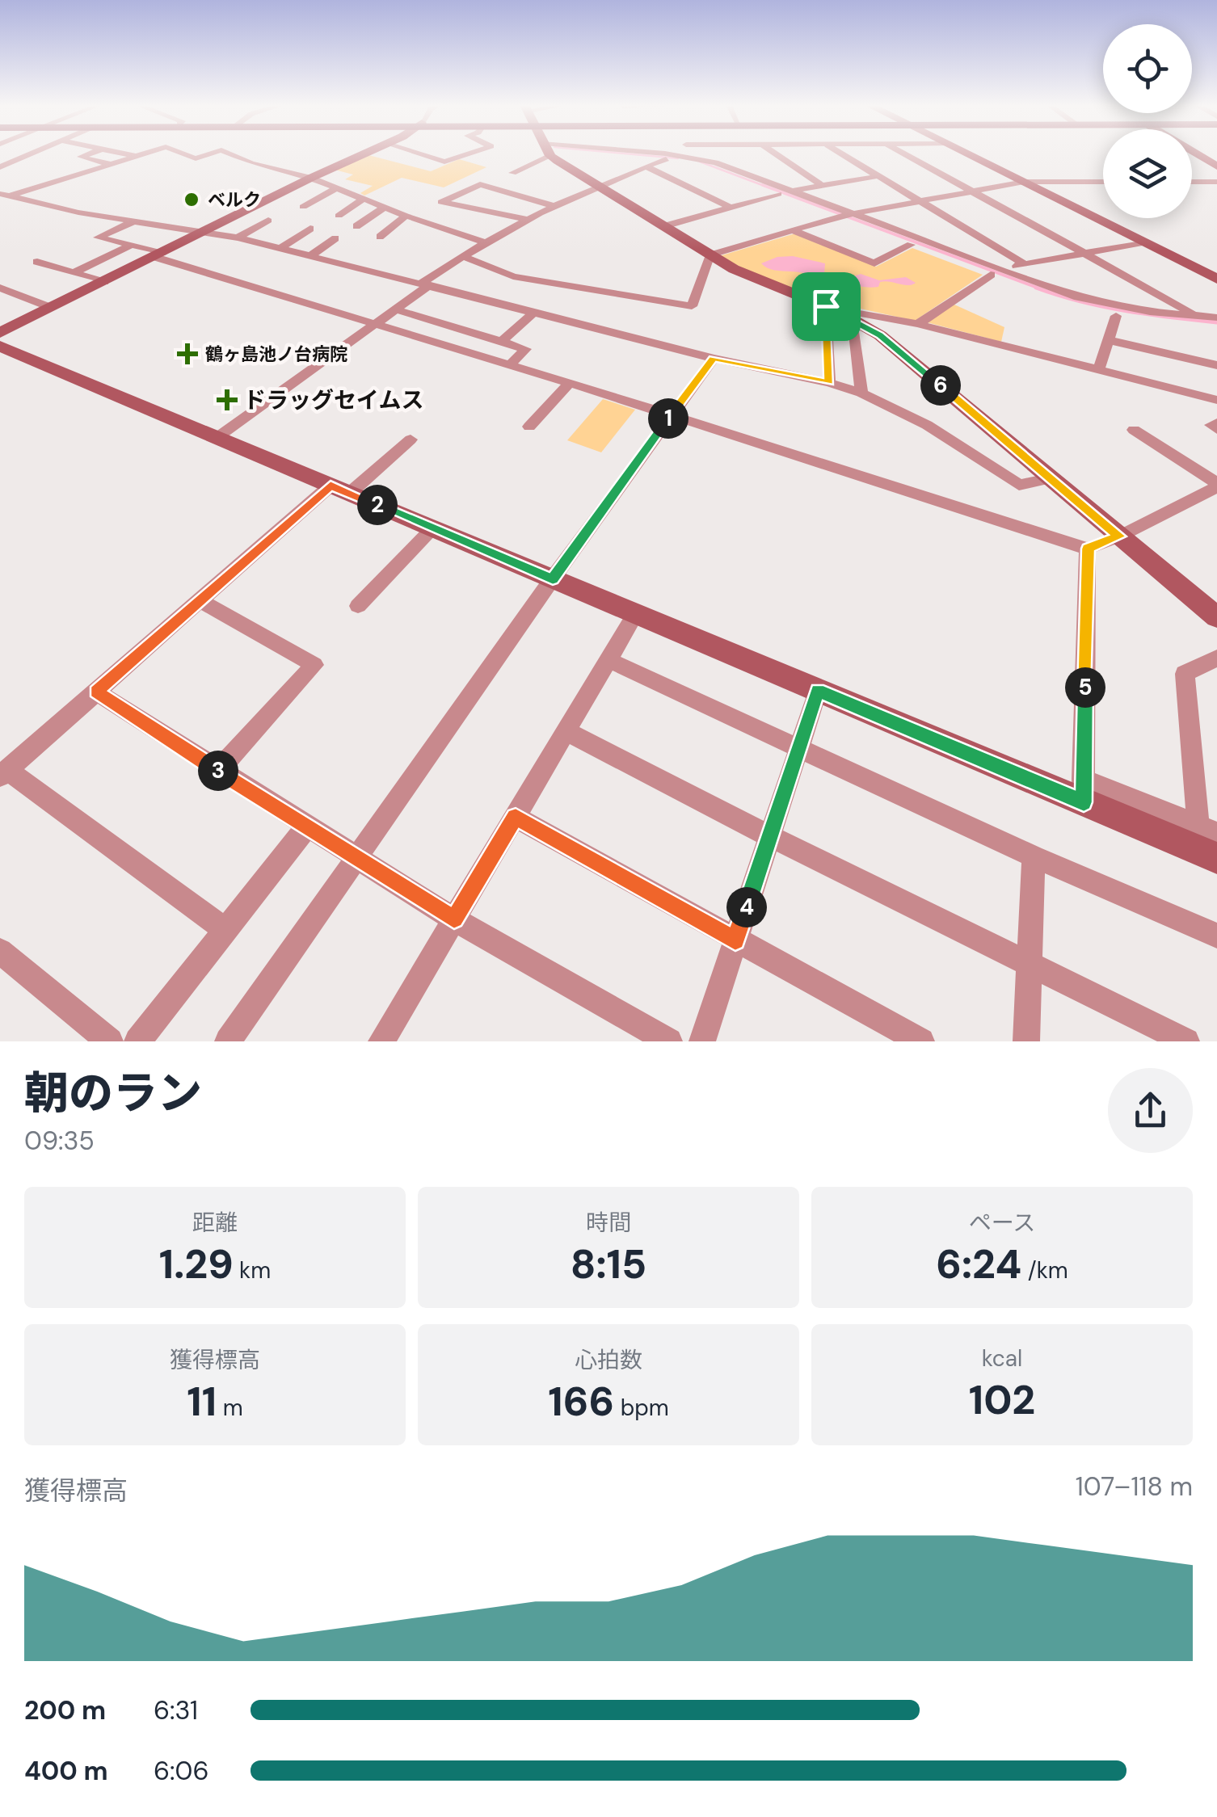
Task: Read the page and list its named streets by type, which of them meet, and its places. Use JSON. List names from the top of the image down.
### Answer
{
  "places": {
    "other": ["ベルク"],
    "health": ["鶴ヶ島池ノ台病院", "ドラッグセイムス"]
  },
  "page": {
    "pins": [
      "6",
      "1",
      "2",
      "5",
      "3",
      "4"
    ],
    "heading": ["朝のラン", "09:35"],
    "stats": [
      ["距離", "1.29 km"],
      ["時間", "8:15"],
      ["ペース", "6:24 /km"],
      ["獲得標高", "11 m"],
      ["心拍数", "166 bpm"],
      ["kcal", "102"]
    ],
    "chart": ["獲得標高", "107–118 m"],
    "list": [
      {
        "name": "200 m",
        "note": "6:31"
      },
      {
        "name": "400 m",
        "note": "6:06"
      }
    ]
  }
}
